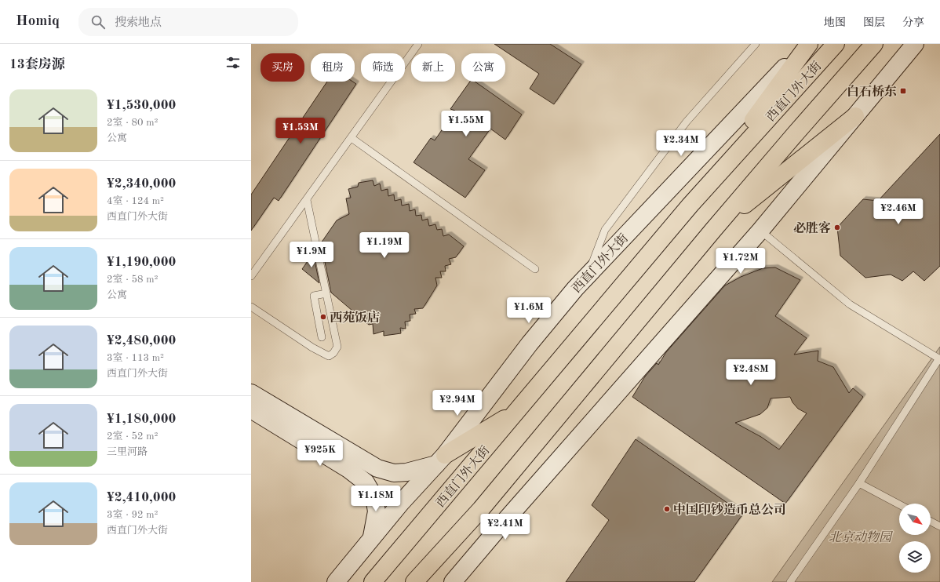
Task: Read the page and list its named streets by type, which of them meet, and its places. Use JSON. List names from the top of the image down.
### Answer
{
  "streets": {
    "highway": ["西直门外大街"]
  },
  "parks": ["北京动物园"],
  "places": {
    "transit": ["白石桥东"],
    "other": ["必胜客", "西苑饭店", "中国印钞造币总公司"]
  },
  "north": "bottom right",
  "page": {
    "header": "Homiq",
    "search": "搜索地点",
    "nav": ["地图", "图层", "分享"],
    "heading": "13套房源",
    "chip": [
      "买房",
      "租房",
      "筛选",
      "新上",
      "公寓"
    ],
    "list": [
      {
        "name": "¥1,530,000",
        "note": "2室 · 80 m² · 公寓"
      },
      {
        "name": "¥2,340,000",
        "note": "4室 · 124 m² · 西直门外大街"
      },
      {
        "name": "¥1,190,000",
        "note": "2室 · 58 m² · 公寓"
      },
      {
        "name": "¥2,480,000",
        "note": "3室 · 113 m² · 西直门外大街"
      },
      {
        "name": "¥1,180,000",
        "note": "2室 · 52 m² · 三里河路"
      },
      {
        "name": "¥2,410,000",
        "note": "3室 · 92 m² · 西直门外大街"
      }
    ],
    "price": [
      "¥1.55M",
      "¥1.53M",
      "¥2.34M",
      "¥2.46M",
      "¥1.19M",
      "¥1.9M",
      "¥1.72M",
      "¥1.6M",
      "¥2.48M",
      "¥2.94M",
      "¥925K",
      "¥1.18M",
      "¥2.41M"
    ]
  }
}
